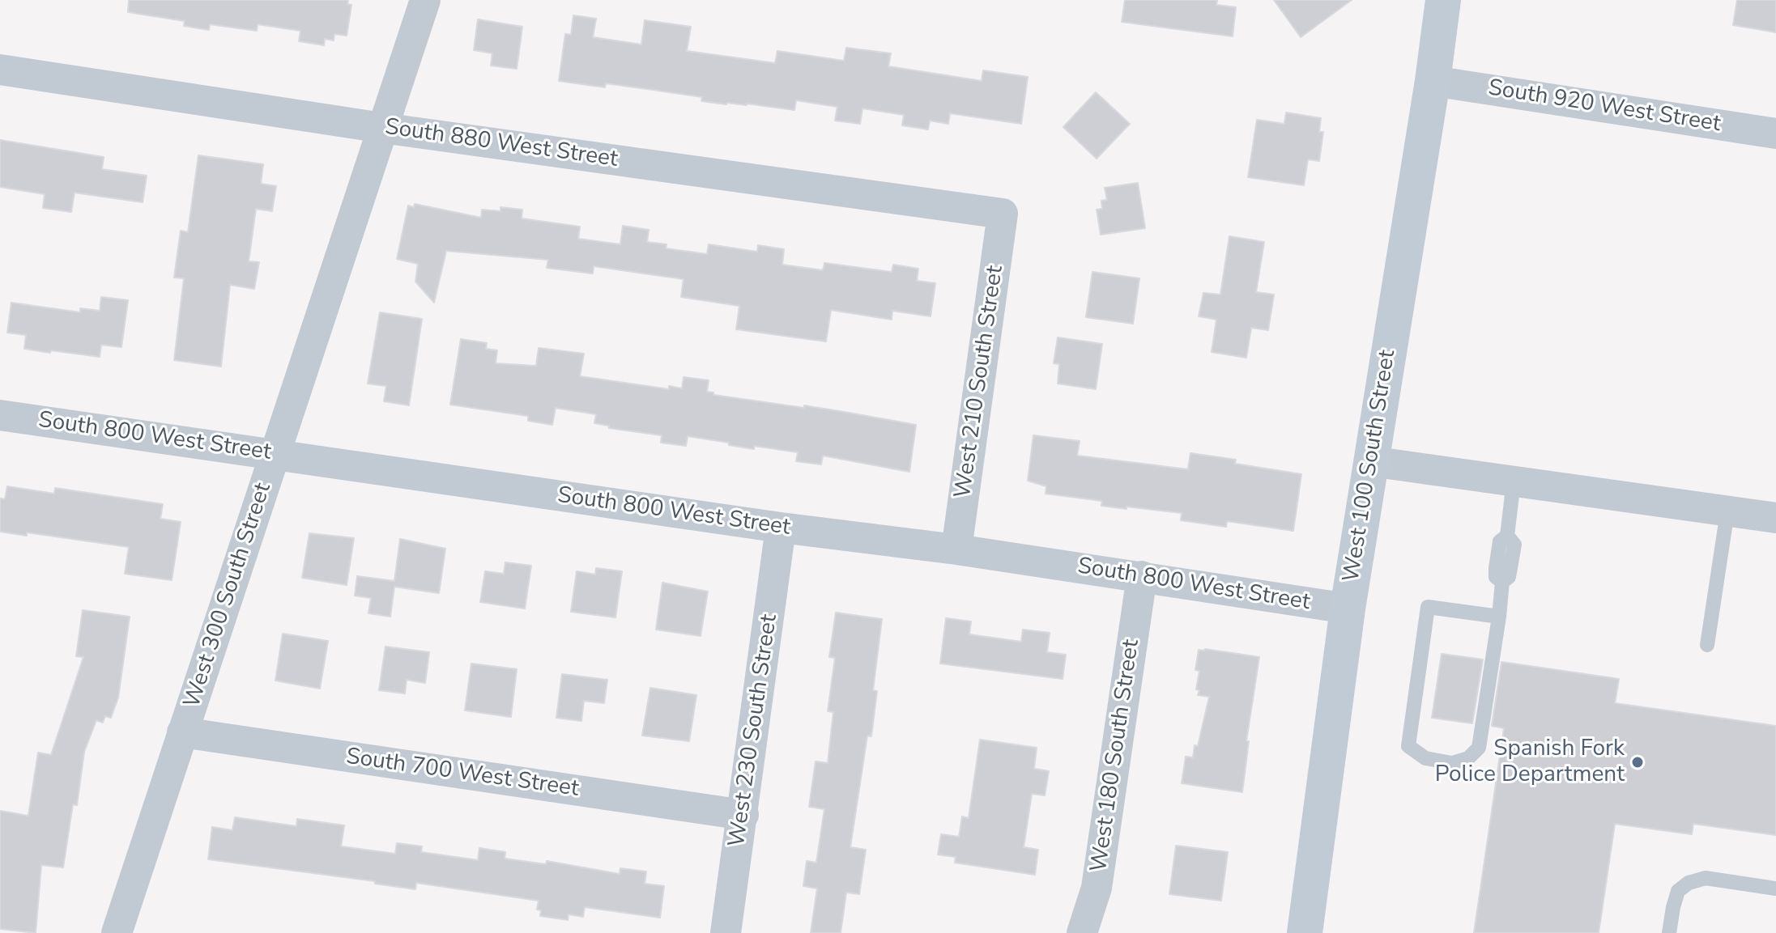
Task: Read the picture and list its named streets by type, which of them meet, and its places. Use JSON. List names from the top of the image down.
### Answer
{
  "streets": {
    "street": [
      "South 920 West Street",
      "South 880 West Street",
      "West 210 South Street",
      "South 800 West Street",
      "West 100 South Street",
      "West 300 South Street",
      "West 230 South Street",
      "West 180 South Street",
      "South 700 West Street"
    ]
  },
  "crossings": [
    ["South 920 West Street", "West 100 South Street"],
    ["South 880 West Street", "West 210 South Street"],
    ["South 880 West Street", "West 300 South Street"],
    ["West 210 South Street", "South 800 West Street"],
    ["South 800 West Street", "West 100 South Street"],
    ["South 800 West Street", "West 300 South Street"],
    ["South 800 West Street", "West 230 South Street"],
    ["South 800 West Street", "West 180 South Street"],
    ["West 300 South Street", "South 700 West Street"],
    ["West 230 South Street", "South 700 West Street"]
  ],
  "places": ["Spanish Fork Police Department"]
}
